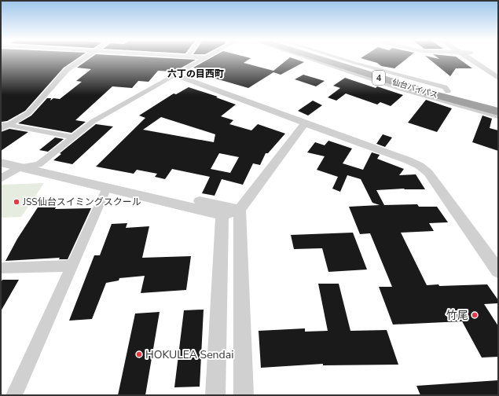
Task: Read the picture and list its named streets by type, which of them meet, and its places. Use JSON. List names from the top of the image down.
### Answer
{
  "streets": {
    "highway": ["4", "仙台バイパス"]
  },
  "districts": ["六丁の目西町"],
  "places": ["JSS仙台スイミングスクール", "竹尾", "HOKULEA Sendai"]
}
